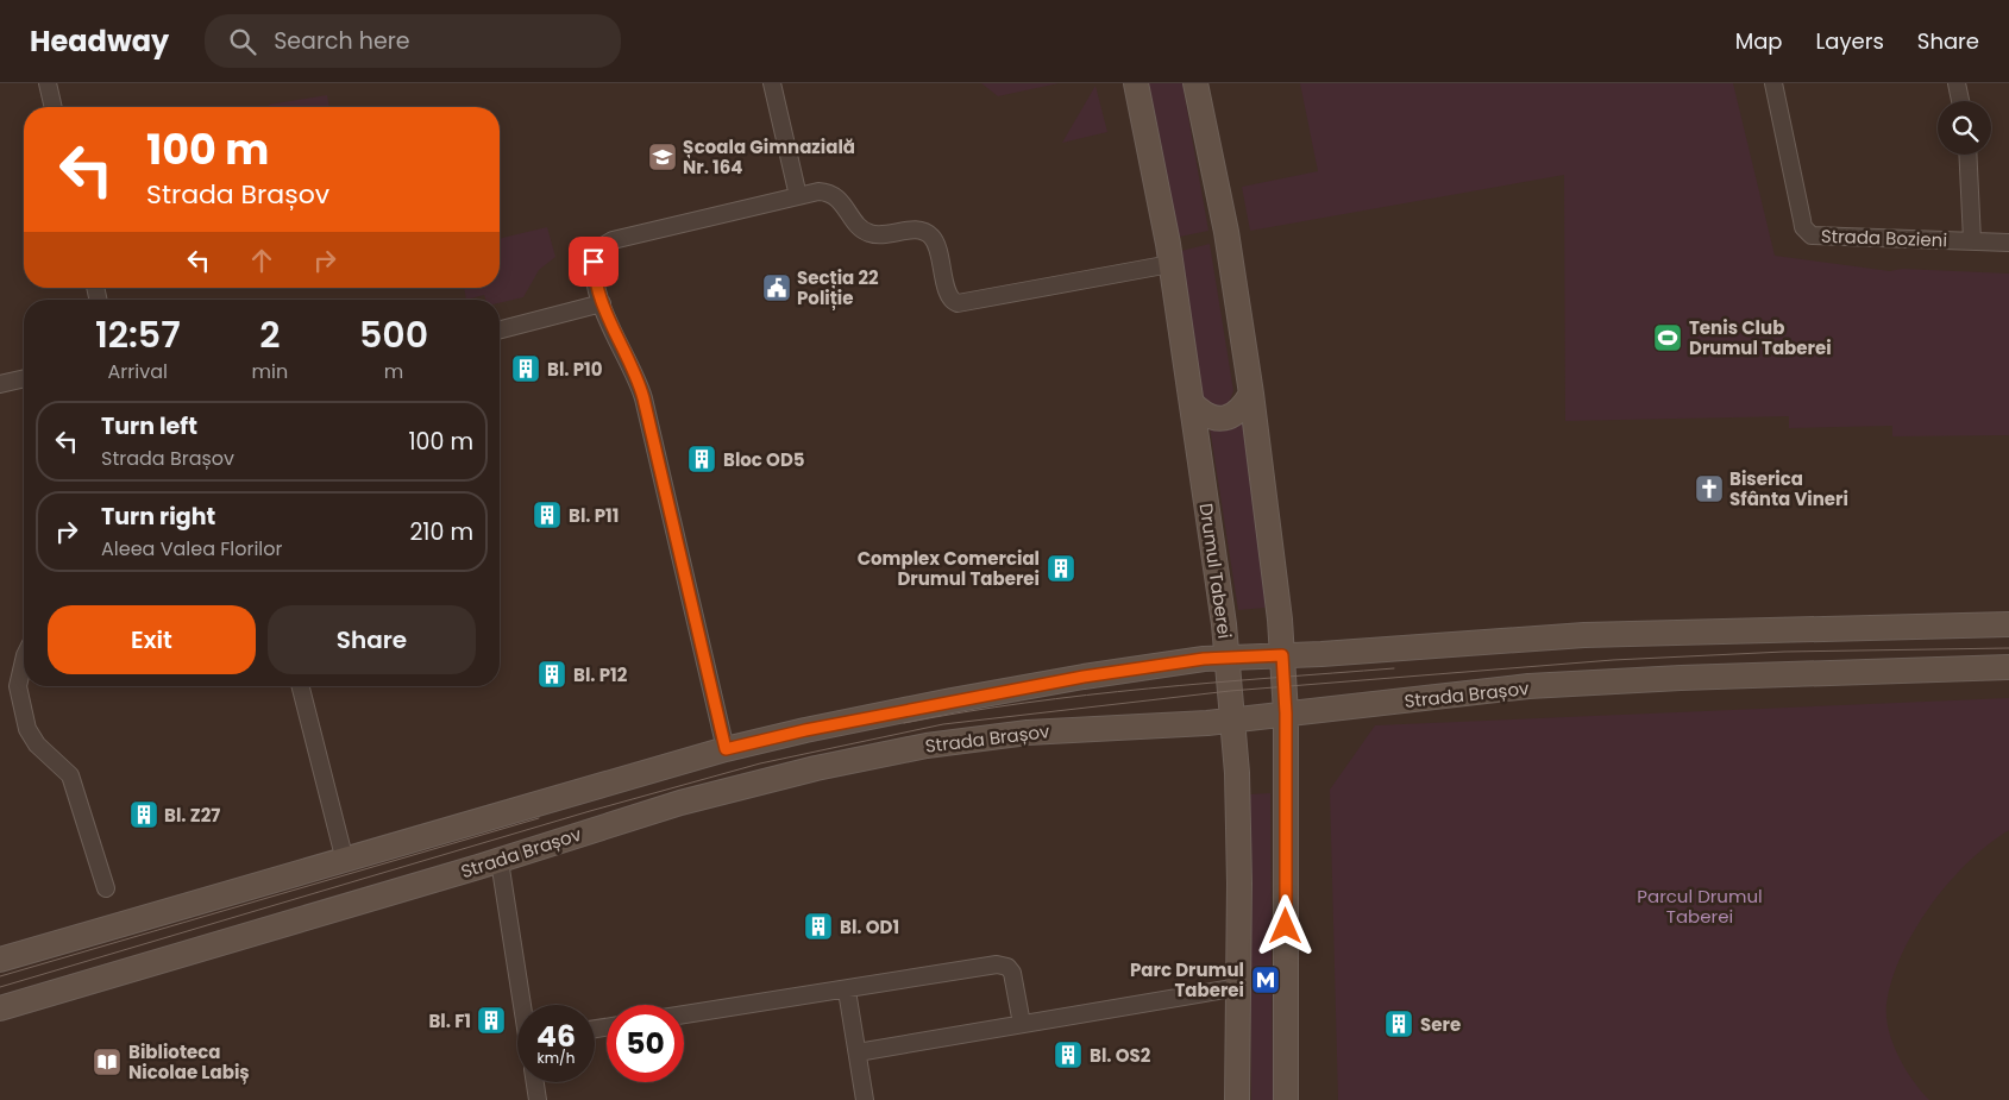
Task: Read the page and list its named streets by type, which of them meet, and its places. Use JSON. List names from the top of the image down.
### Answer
{
  "streets": {
    "main road": ["Drumul Taberei", "Strada Brașov"],
    "street": ["Strada Bozieni"]
  },
  "crossings": [
    ["Drumul Taberei", "Strada Brașov"]
  ],
  "parks": ["Parcul Drumul Taberei"],
  "places": {
    "school or university": ["Școala Gimnazială Nr. 164"],
    "public building": ["Secția 22 Poliție"],
    "sports": ["Tenis Club Drumul Taberei"],
    "building": [
      "Bl. P10",
      "Bloc OD5",
      "Bl. P11",
      "Complex Comercial Drumul Taberei",
      "Bl. P12",
      "Bl. Z27",
      "Bl. OD1",
      "Bl. F1",
      "Sere",
      "Bl. OS2"
    ],
    "church": ["Biserica Sfânta Vineri"],
    "metro station": ["Parc Drumul Taberei"],
    "library": ["Biblioteca Nicolae Labiș"]
  },
  "page": {
    "header": "Headway",
    "search": "Search here",
    "nav": ["Map", "Layers", "Share"],
    "turn": ["100 m", "Strada Brașov"],
    "eta": [
      "12:57",
      "Arrival",
      "2",
      "min",
      "500",
      "m"
    ],
    "list": [
      {
        "name": "Turn left",
        "note": "Strada Brașov",
        "value": "100 m"
      },
      {
        "name": "Turn right",
        "note": "Aleea Valea Florilor",
        "value": "210 m"
      }
    ],
    "buttons": ["Exit", "Share"],
    "speed": "46 km/h",
    "limit": "50"
  }
}
